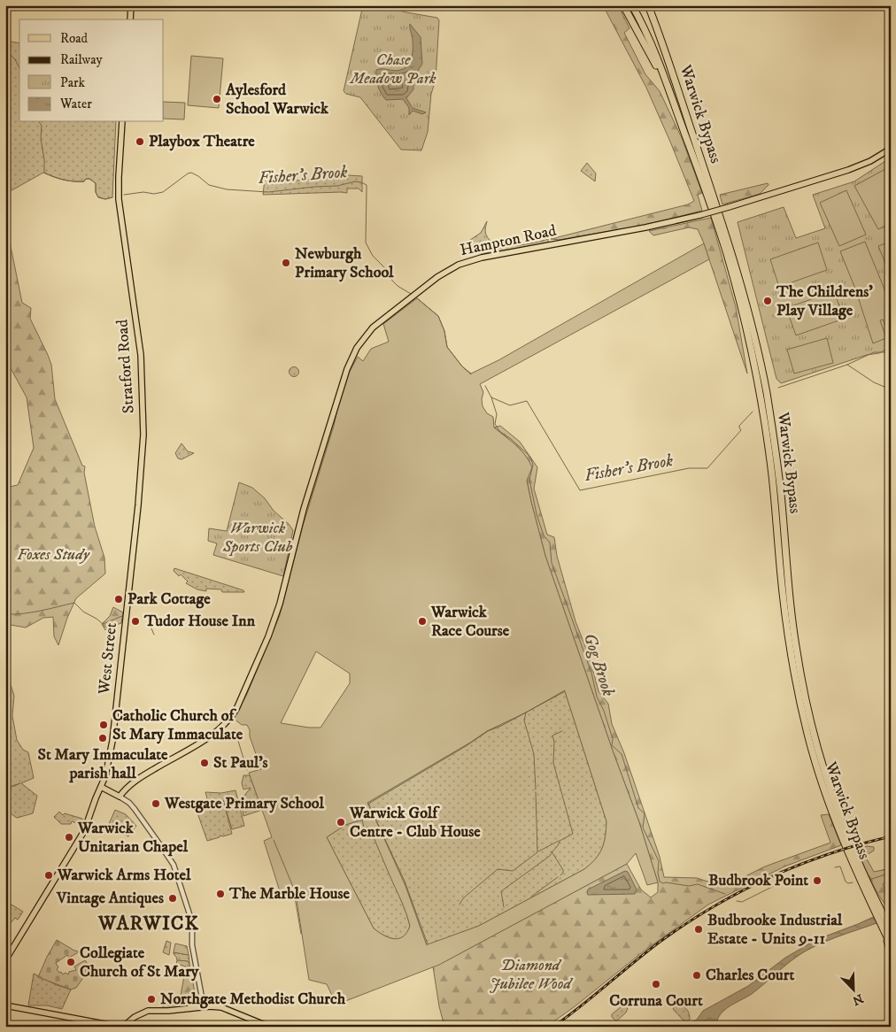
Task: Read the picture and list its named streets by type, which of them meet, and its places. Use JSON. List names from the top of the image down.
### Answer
{
  "streets": {
    "highway": ["Warwick Bypass"],
    "main road": ["Hampton Road", "Stratford Road", "West Street"]
  },
  "crossings": [
    ["Stratford Road", "West Street"]
  ],
  "districts": ["WARWICK"],
  "water": ["Fisher's Brook", "Gog Brook"],
  "parks": [
    "Chase Meadow Park",
    "Warwick Sports Club",
    "Foxes Study",
    "Diamond Jubilee Wood"
  ],
  "places": [
    "Aylesford School Warwick",
    "Playbox Theatre",
    "Newburgh Primary School",
    "The Childrens' Play Village",
    "Park Cottage",
    "Tudor House Inn",
    "Warwick Race Course",
    "Catholic Church of St Mary Immaculate",
    "St Mary Immaculate parish hall",
    "St Paul's",
    "Westgate Primary School",
    "Warwick Golf Centre - Club House",
    "Warwick Unitarian Chapel",
    "Warwick Arms Hotel",
    "Budbrook Point",
    "The Marble House",
    "Vintage Antiques",
    "Budbrooke Industrial Estate - Units 9-11",
    "Collegiate Church of St Mary",
    "Charles Court",
    "Corruna Court",
    "Northgate Methodist Church"
  ],
  "legend": [
    "Road",
    "Railway",
    "Park",
    "Water"
  ],
  "north": "bottom right"
}
